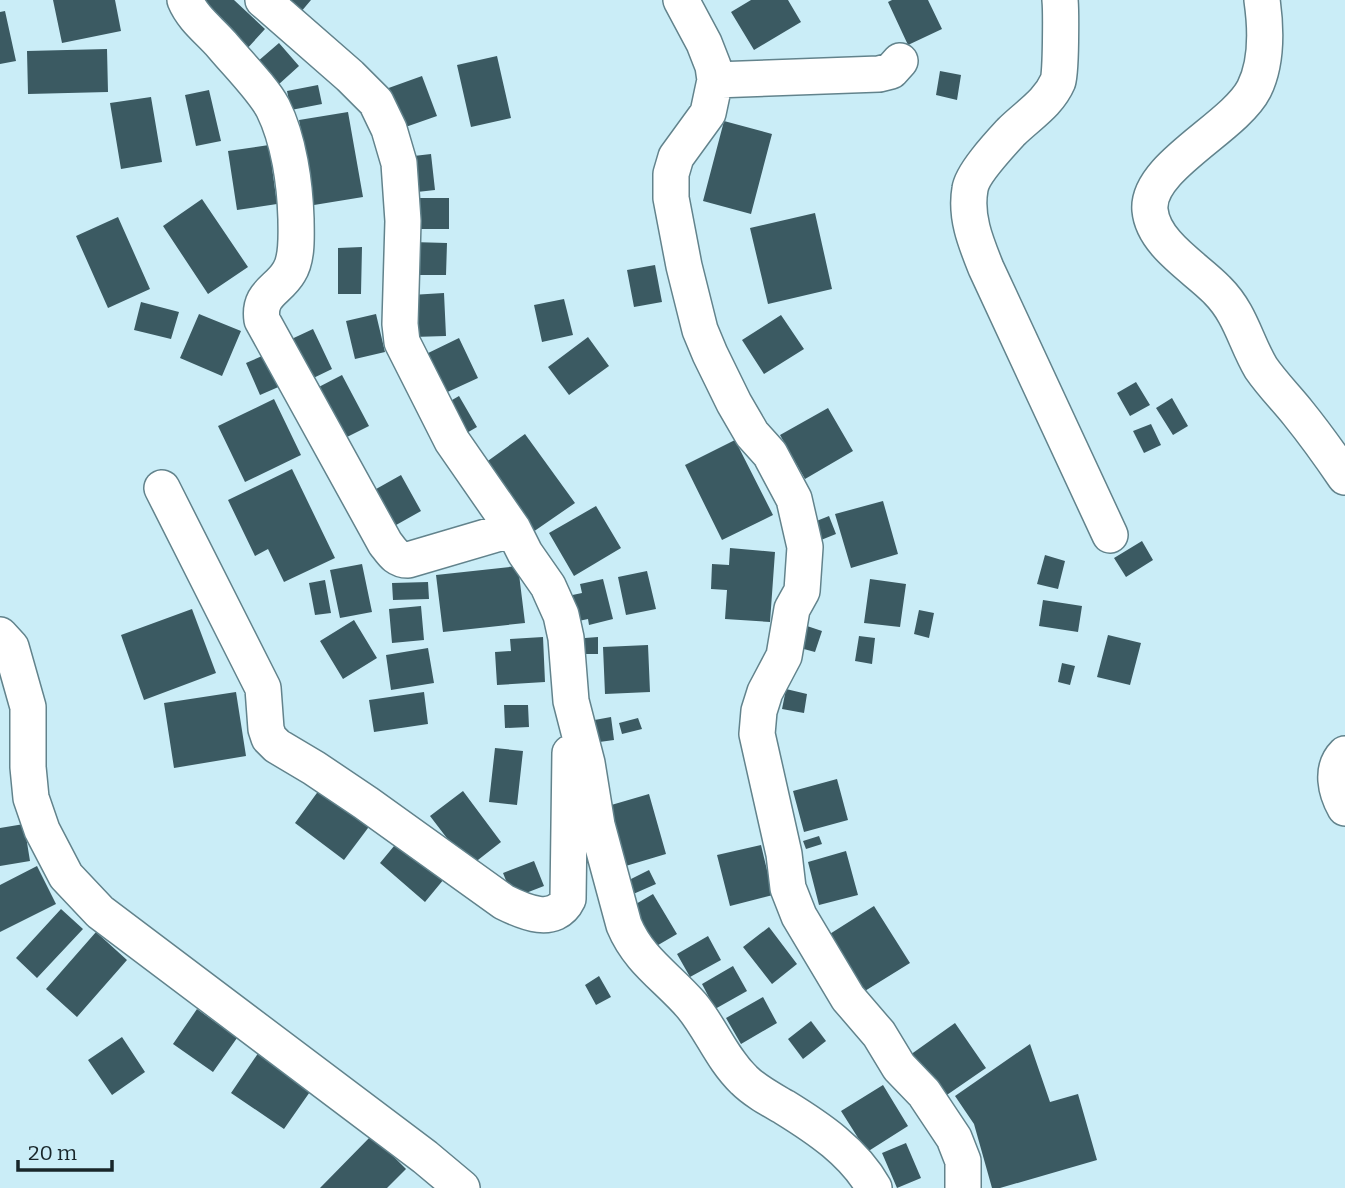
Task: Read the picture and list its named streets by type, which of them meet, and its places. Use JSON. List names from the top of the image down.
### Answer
{
  "scale_bar": "20 m"
}
